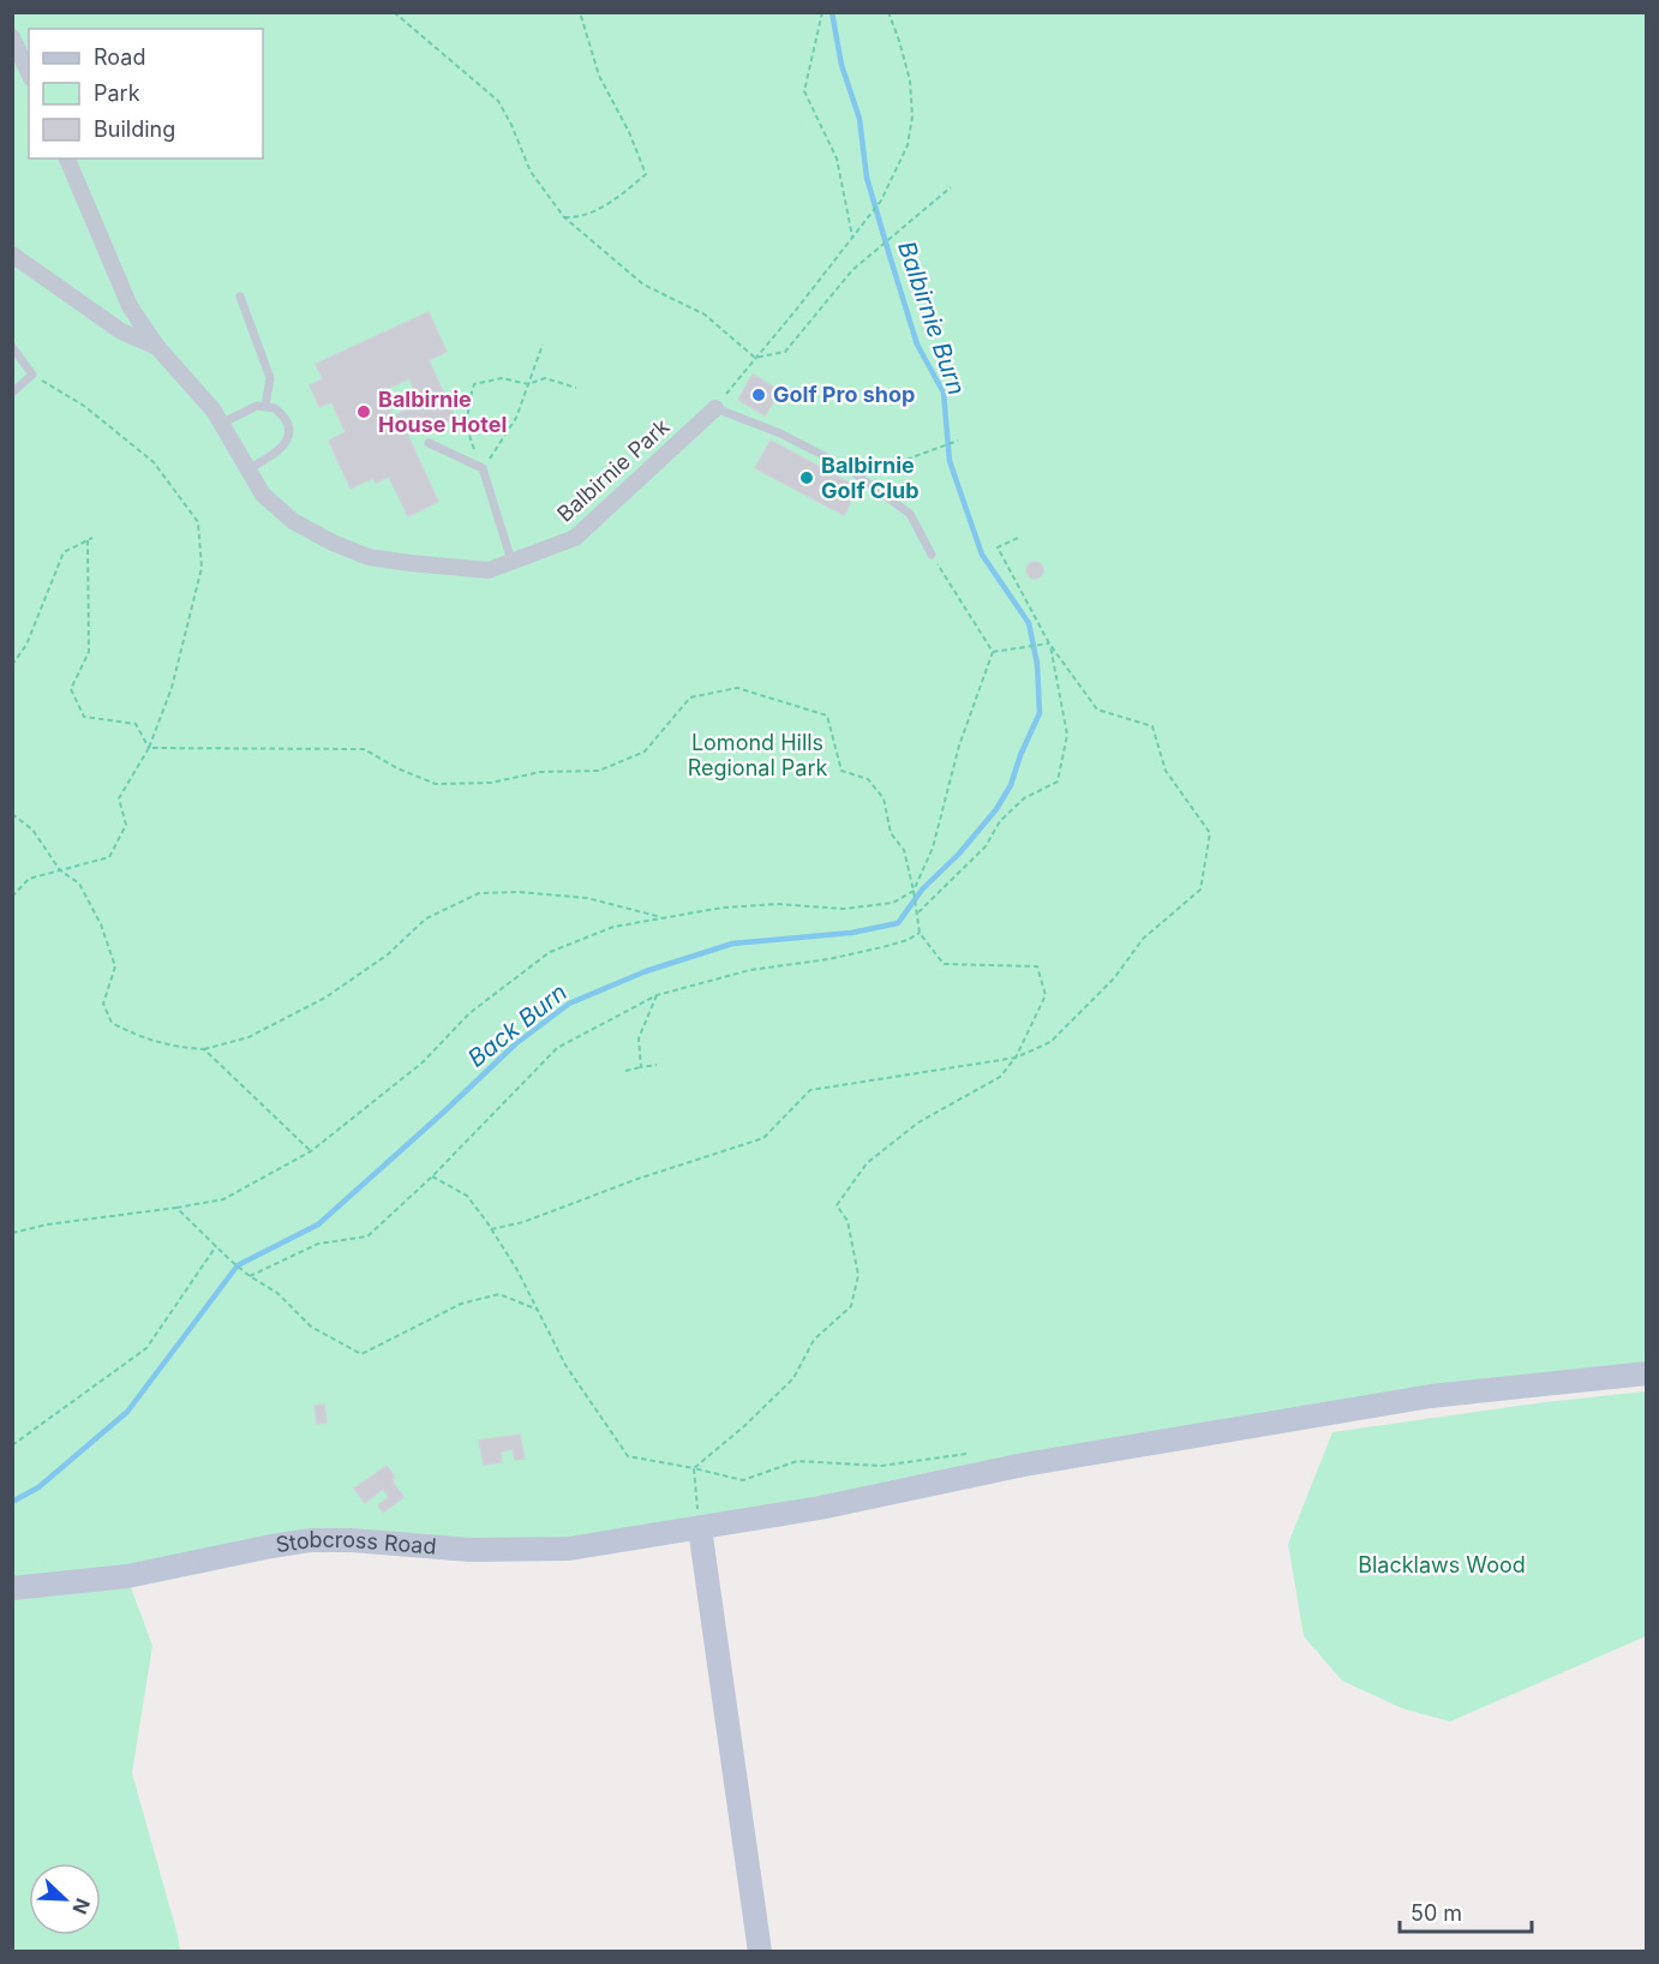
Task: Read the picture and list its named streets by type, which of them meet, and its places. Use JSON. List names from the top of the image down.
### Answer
{
  "streets": {
    "street": ["Balbirnie Park", "Stobcross Road"]
  },
  "water": ["Balbirnie Burn", "Back Burn"],
  "parks": ["Lomond Hills Regional Park", "Blacklaws Wood"],
  "places": ["Golf Pro shop", "Balbirnie House Hotel", "Balbirnie Golf Club"],
  "legend": ["Road", "Park", "Building"],
  "scale_bar": "50 m",
  "north": "bottom right"
}
